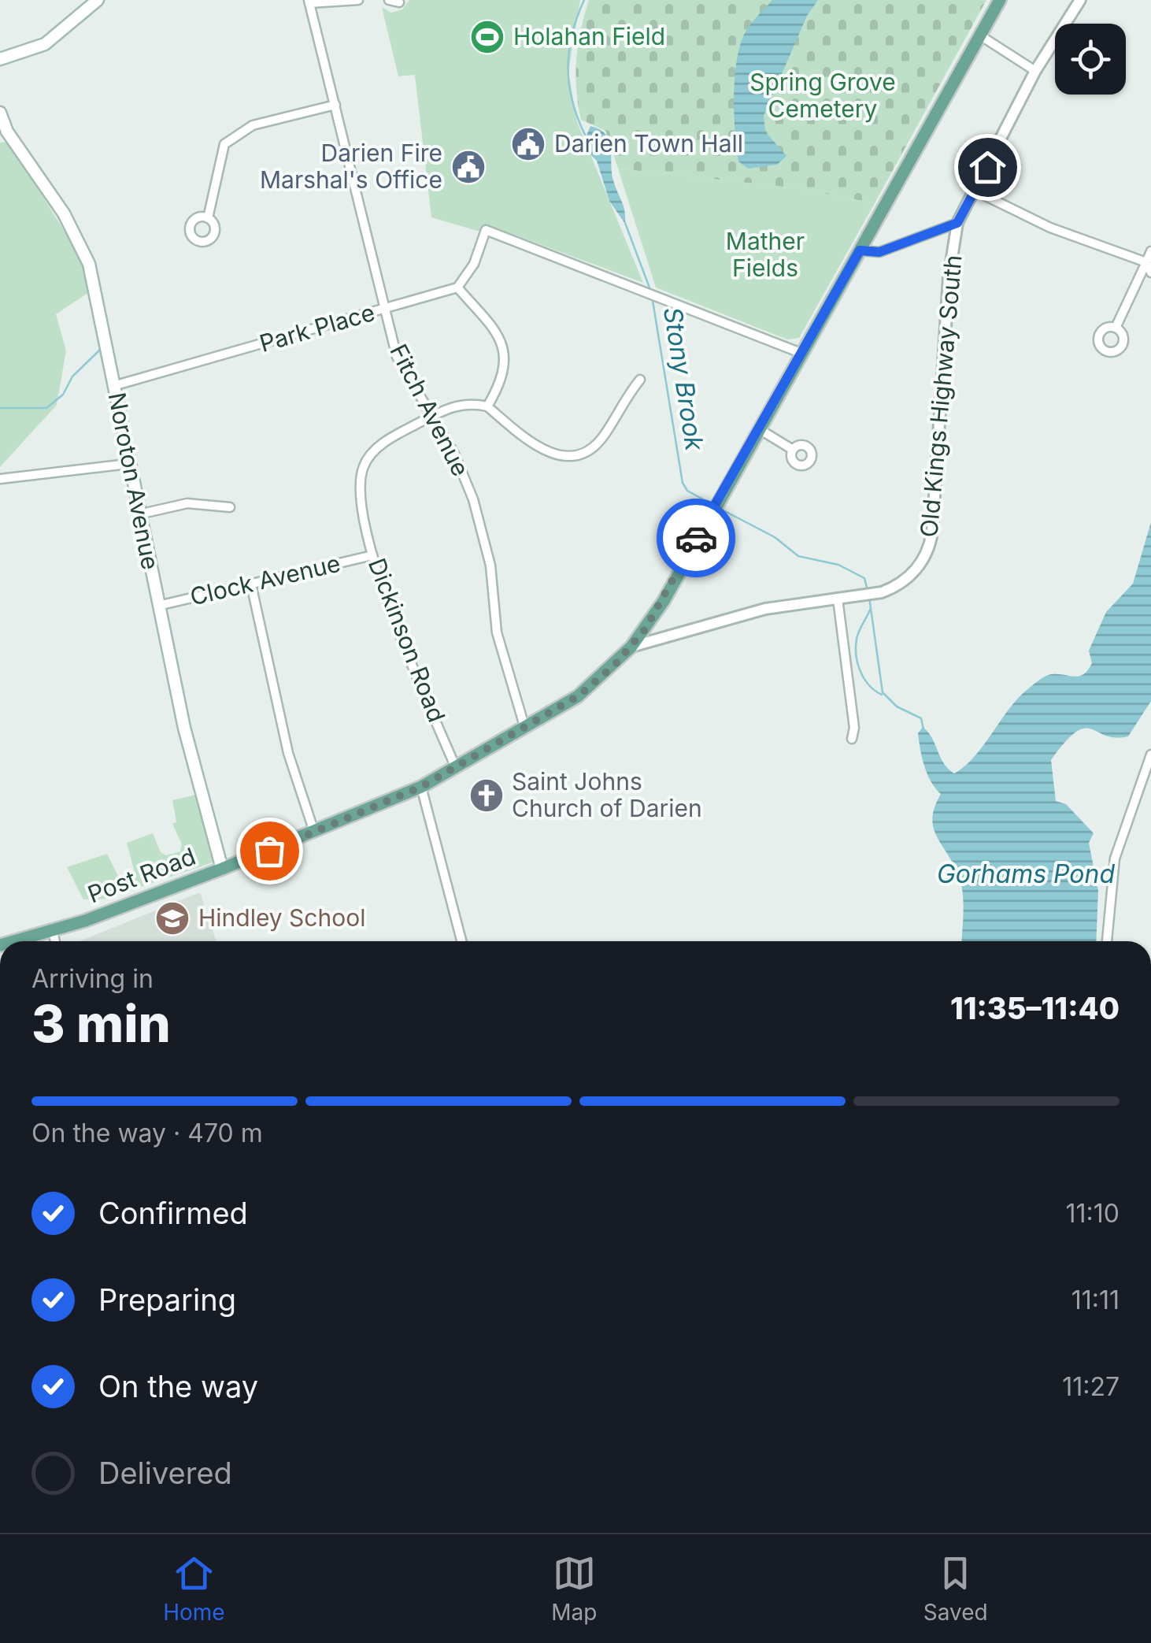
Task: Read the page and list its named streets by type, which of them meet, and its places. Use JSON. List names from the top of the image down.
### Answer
{
  "streets": {
    "main road": ["Noroton Avenue", "Post Road"],
    "street": [
      "Park Place",
      "Old Kings Highway South",
      "Fitch Avenue",
      "Clock Avenue",
      "Dickinson Road"
    ]
  },
  "crossings": [
    ["Park Place", "Fitch Avenue"],
    ["Park Place", "Noroton Avenue"],
    ["Old Kings Highway South", "Post Road"],
    ["Fitch Avenue", "Dickinson Road"],
    ["Fitch Avenue", "Post Road"],
    ["Noroton Avenue", "Clock Avenue"],
    ["Noroton Avenue", "Post Road"],
    ["Clock Avenue", "Dickinson Road"],
    ["Dickinson Road", "Post Road"]
  ],
  "water": ["Stony Brook", "Gorhams Pond"],
  "parks": ["Spring Grove Cemetery", "Mather Fields"],
  "places": {
    "sports": ["Holahan Field"],
    "public building": ["Darien Town Hall", "Darien Fire Marshal's Office"],
    "church": ["Saint Johns Church of Darien"],
    "school or university": ["Hindley School"]
  },
  "page": {
    "heading": ["3 min", "Arriving in", "11:35–11:40"],
    "bar": "On the way · 470 m",
    "list": [
      ["Confirmed", "11:10"],
      ["Preparing", "11:11"],
      ["On the way", "11:27"],
      "Delivered"
    ],
    "tabs": ["Home", "Map", "Saved"]
  }
}
